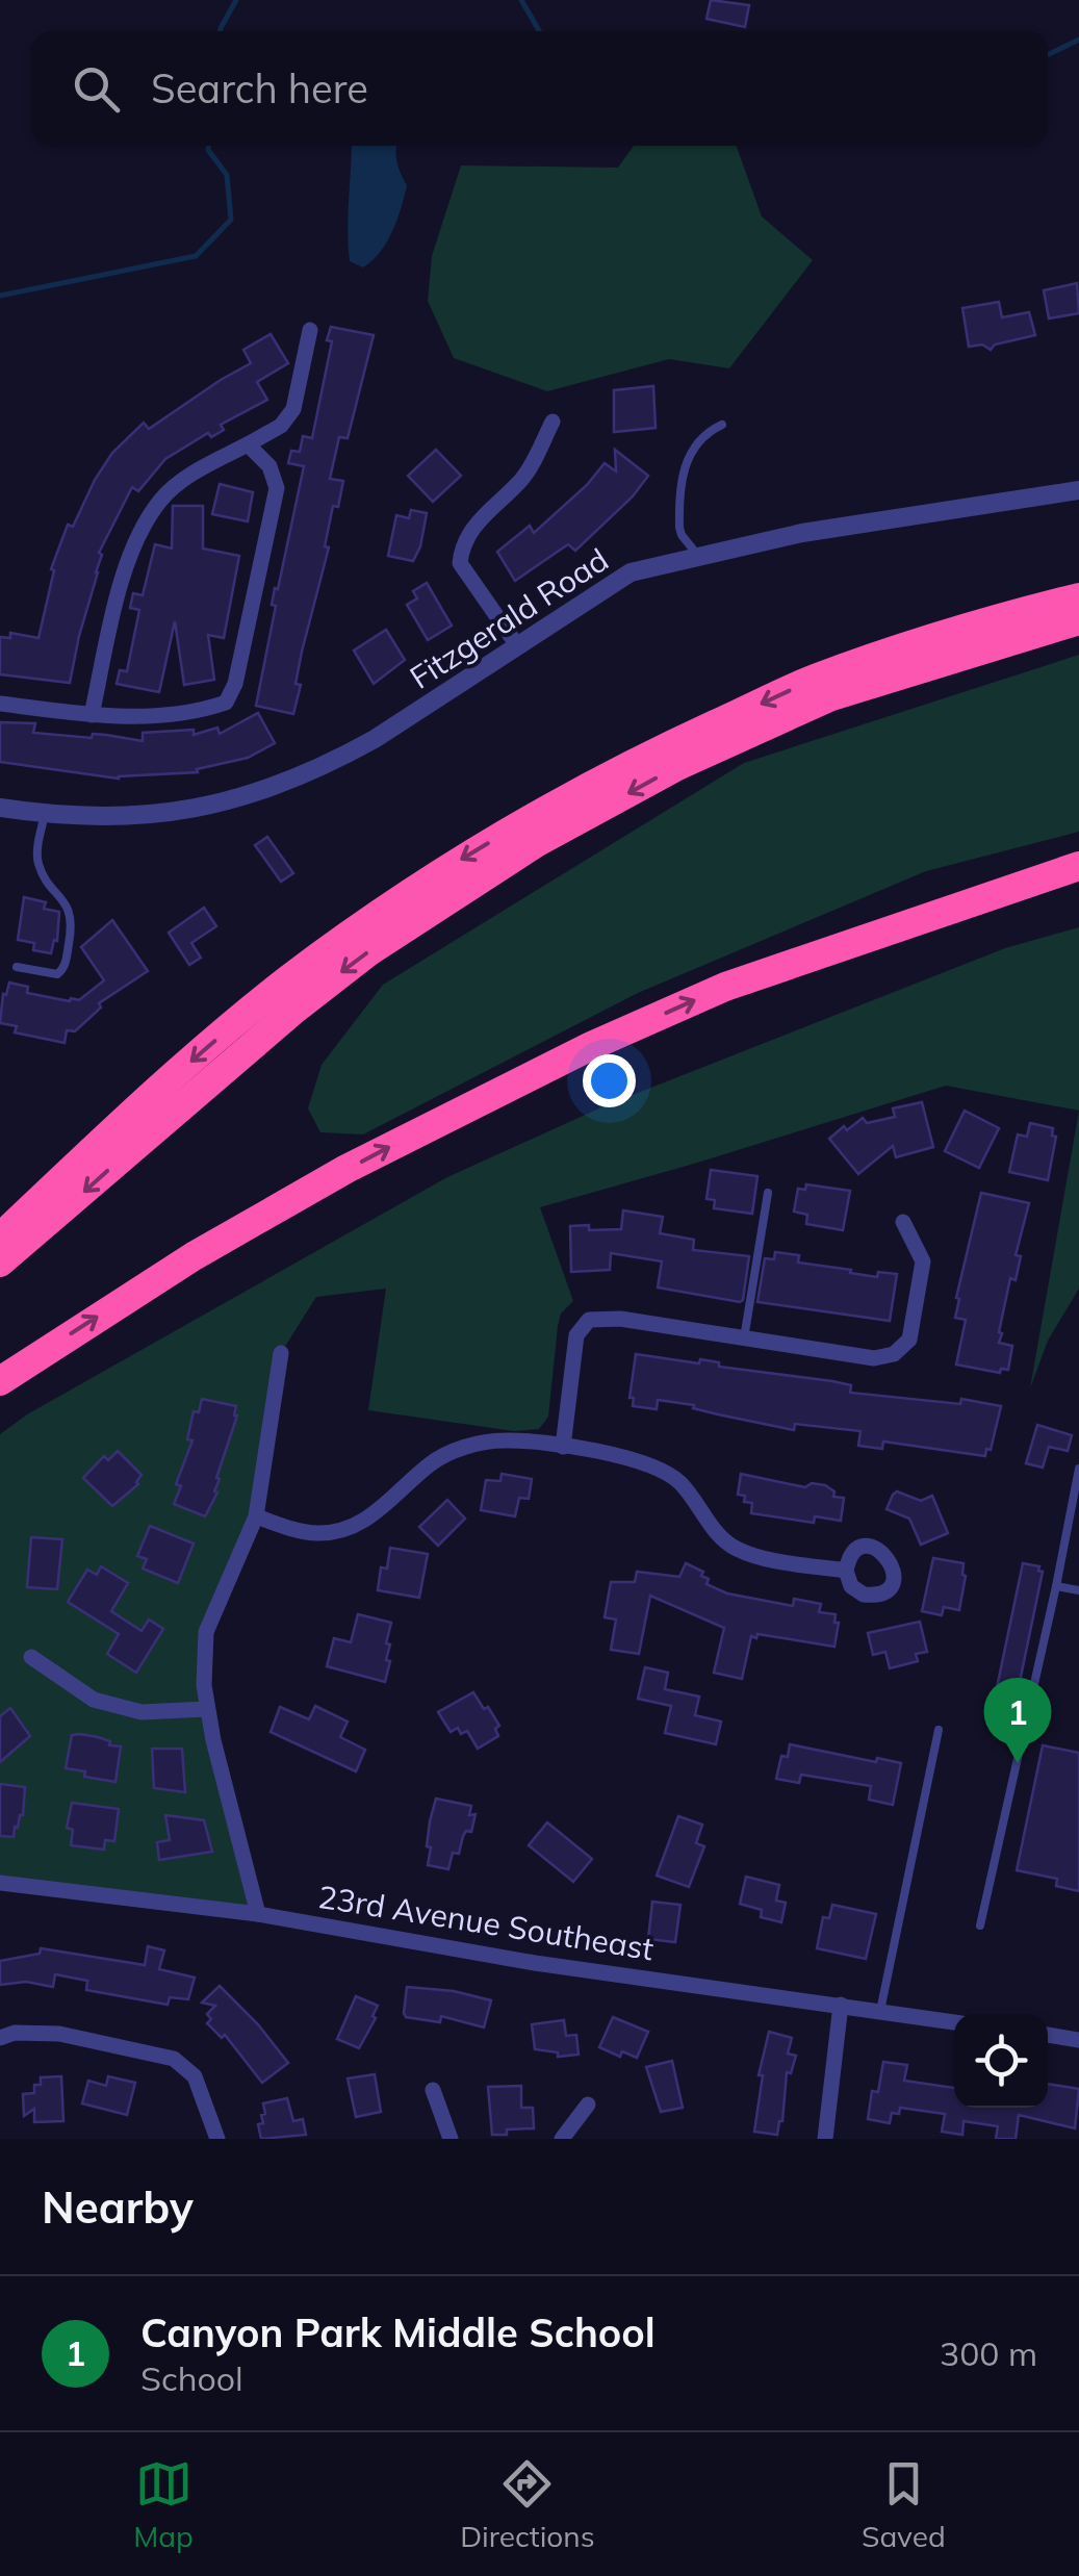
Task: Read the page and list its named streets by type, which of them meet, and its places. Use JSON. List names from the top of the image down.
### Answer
{
  "streets": {
    "street": ["Fitzgerald Road", "23rd Avenue Southeast"]
  },
  "page": {
    "search": "Search here",
    "pins": "1",
    "heading": "Nearby",
    "list": [
      {
        "mark": "1",
        "name": "Canyon Park Middle School",
        "note": "School",
        "value": "300 m"
      }
    ],
    "nav": ["Map", "Directions", "Saved"]
  }
}
